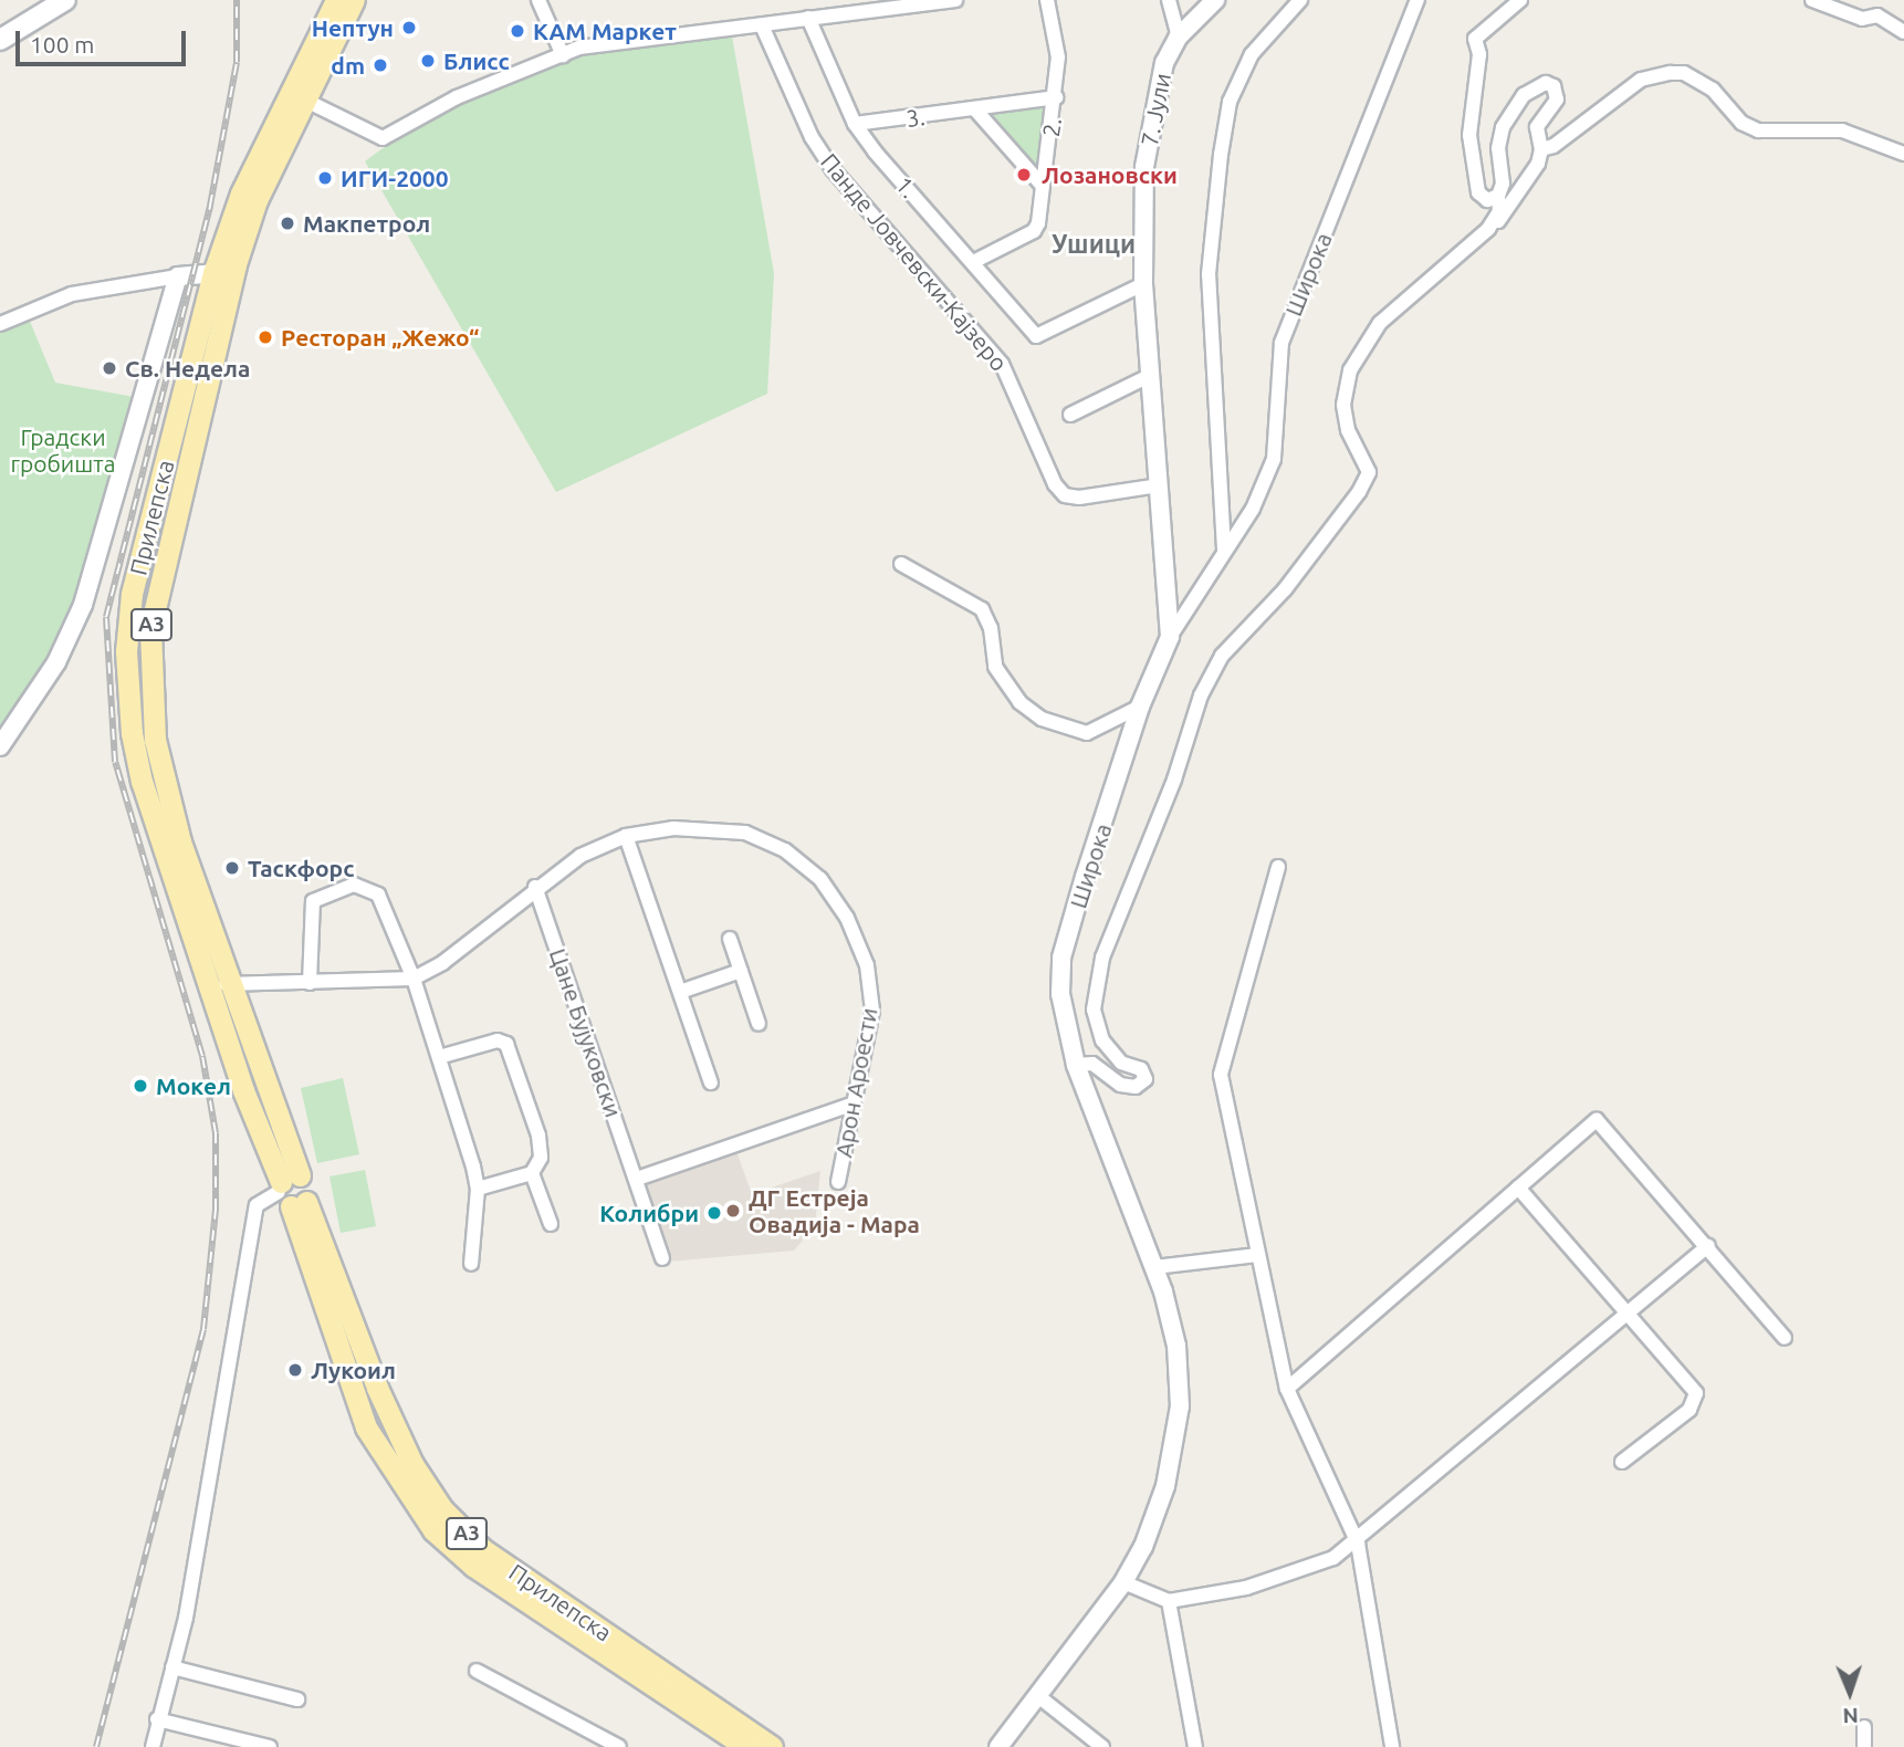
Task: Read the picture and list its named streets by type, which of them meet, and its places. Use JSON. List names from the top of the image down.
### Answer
{
  "streets": {
    "main road": ["Прилепска", "A3"],
    "street": [
      "7. Јули",
      "3.",
      "2.",
      "1.",
      "Панде Јовчевски-Кајзеро",
      "Широка",
      "Цане Бујуковски",
      "Арон Ароести"
    ]
  },
  "crossings": [
    ["7. Јули", "1."],
    ["7. Јули", "Панде Јовчевски-Кајзеро"],
    ["7. Јули", "Широка"],
    ["3.", "2."],
    ["3.", "1."],
    ["2.", "1."],
    ["Прилепска", "Арон Ароести"],
    ["Цане Бујуковски", "Арон Ароести"]
  ],
  "districts": ["Ушици"],
  "parks": ["Градски гробишта"],
  "places": [
    "Нептун",
    "КАМ Маркет",
    "Блисс",
    "dm",
    "Лозановски",
    "ИГИ-2000",
    "Макпетрол",
    "Ресторан „Жежо“",
    "Св. Недела",
    "Таскфорс",
    "Мокел",
    "ДГ Естреја Овадија - Мара",
    "Колибри",
    "Лукоил"
  ],
  "scale_bar": "100 m",
  "north": "bottom"
}
